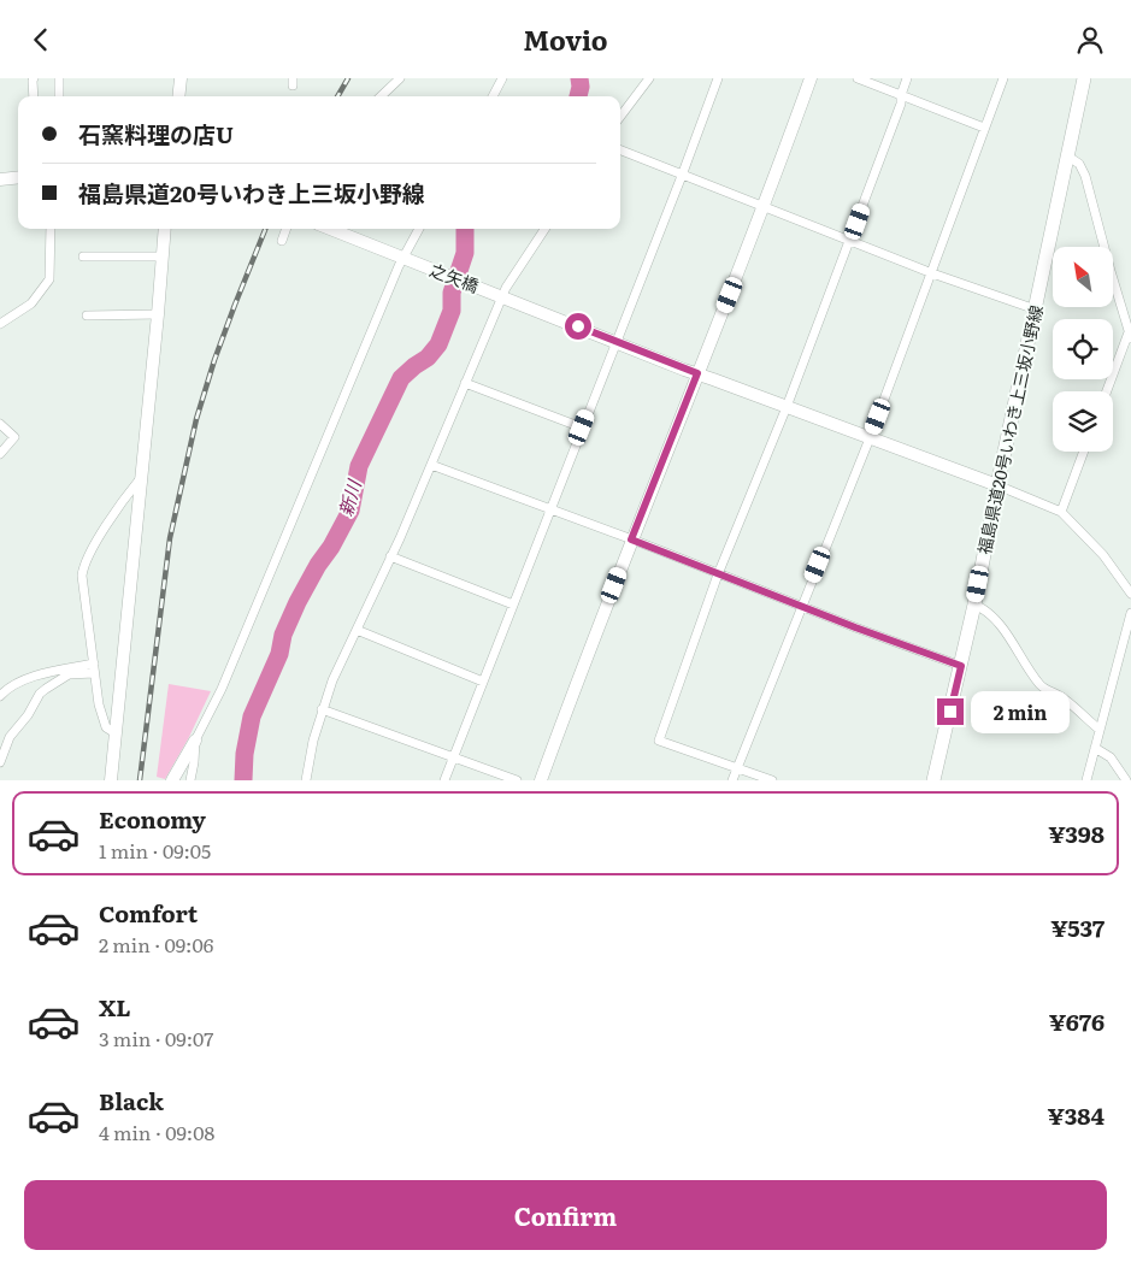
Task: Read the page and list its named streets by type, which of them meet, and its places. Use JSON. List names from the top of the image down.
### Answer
{
  "streets": {
    "main road": ["福島県道20号いわき上三坂小野線"],
    "street": ["之矢橋"]
  },
  "crossings": [
    ["之矢橋", "福島県道20号いわき上三坂小野線"]
  ],
  "water": ["新川"],
  "north": "top left",
  "page": {
    "header": "Movio",
    "banner": ["石窯料理の店U", "福島県道20号いわき上三坂小野線"],
    "bubble": "2 min",
    "list": [
      {
        "name": "Economy",
        "note": "1 min · 09:05",
        "value": "¥398"
      },
      {
        "name": "Comfort",
        "note": "2 min · 09:06",
        "value": "¥537"
      },
      {
        "name": "XL",
        "note": "3 min · 09:07",
        "value": "¥676"
      },
      {
        "name": "Black",
        "note": "4 min · 09:08",
        "value": "¥384"
      }
    ],
    "buttons": "Confirm"
  }
}
